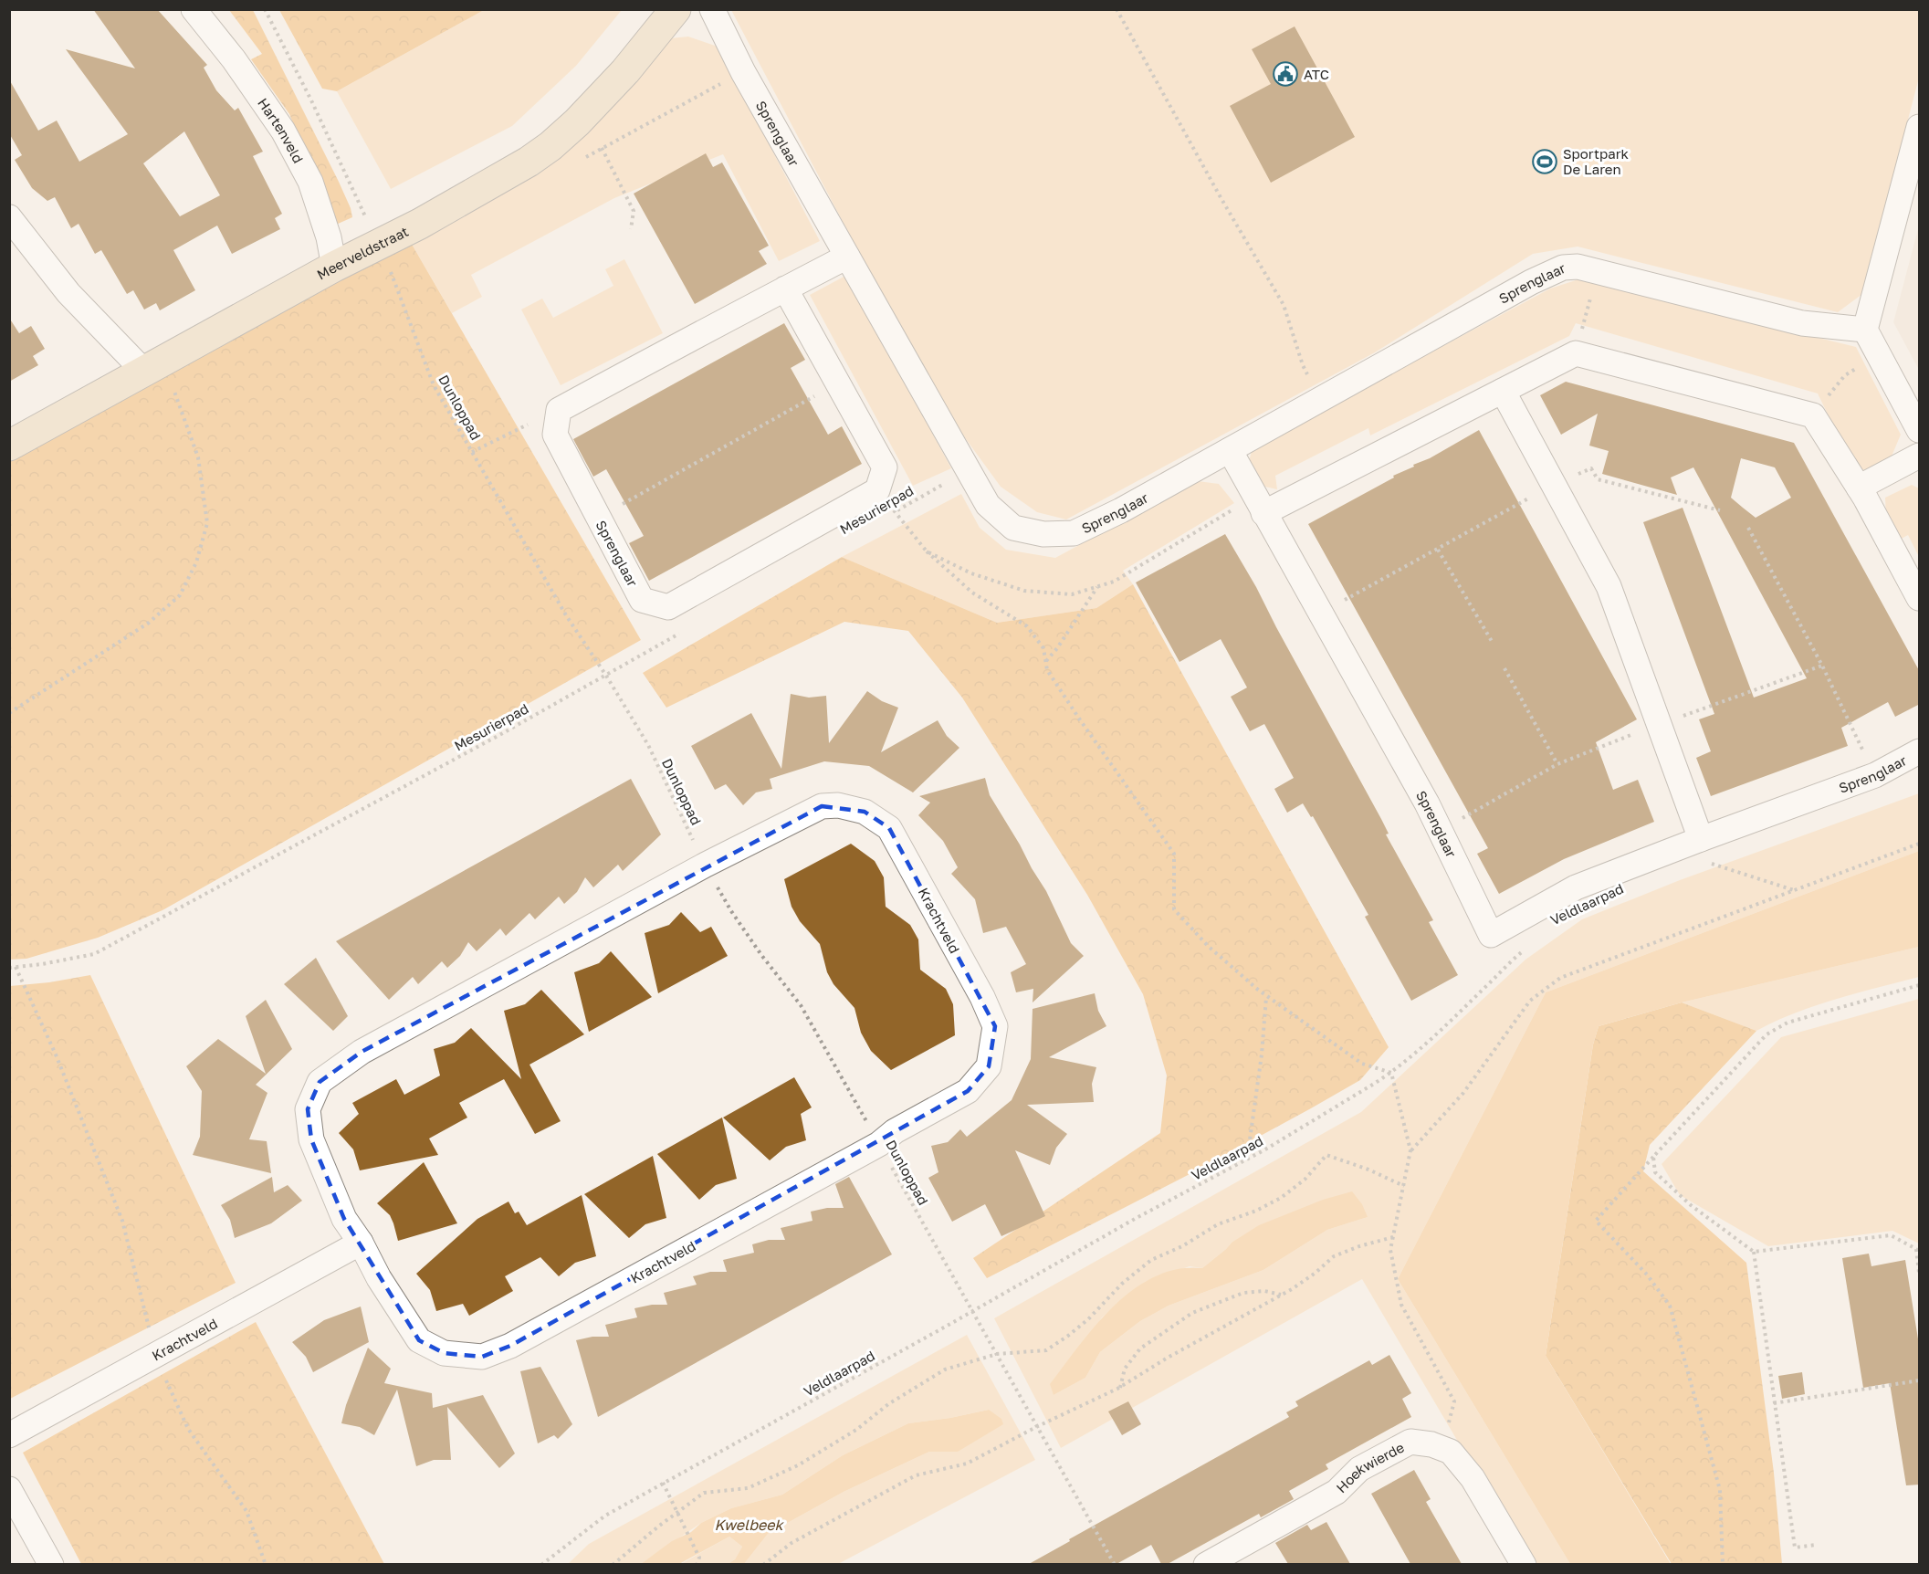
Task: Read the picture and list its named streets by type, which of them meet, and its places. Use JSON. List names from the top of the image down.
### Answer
{
  "streets": {
    "street": [
      "Hartenveld",
      "Sprenglaar",
      "Meerveldstraat",
      "Krachtveld",
      "Hoekwierde"
    ],
    "path": ["Dunloppad", "Mesurierpad", "Veldlaarpad"]
  },
  "crossings": [
    ["Hartenveld", "Meerveldstraat"],
    ["Sprenglaar", "Mesurierpad"],
    ["Meerveldstraat", "Dunloppad"],
    ["Dunloppad", "Mesurierpad"],
    ["Dunloppad", "Veldlaarpad"],
    ["Dunloppad", "Krachtveld"]
  ],
  "water": ["Kwelbeek"],
  "places": {
    "public building": ["ATC"],
    "sports": ["Sportpark De Laren"]
  }
}
